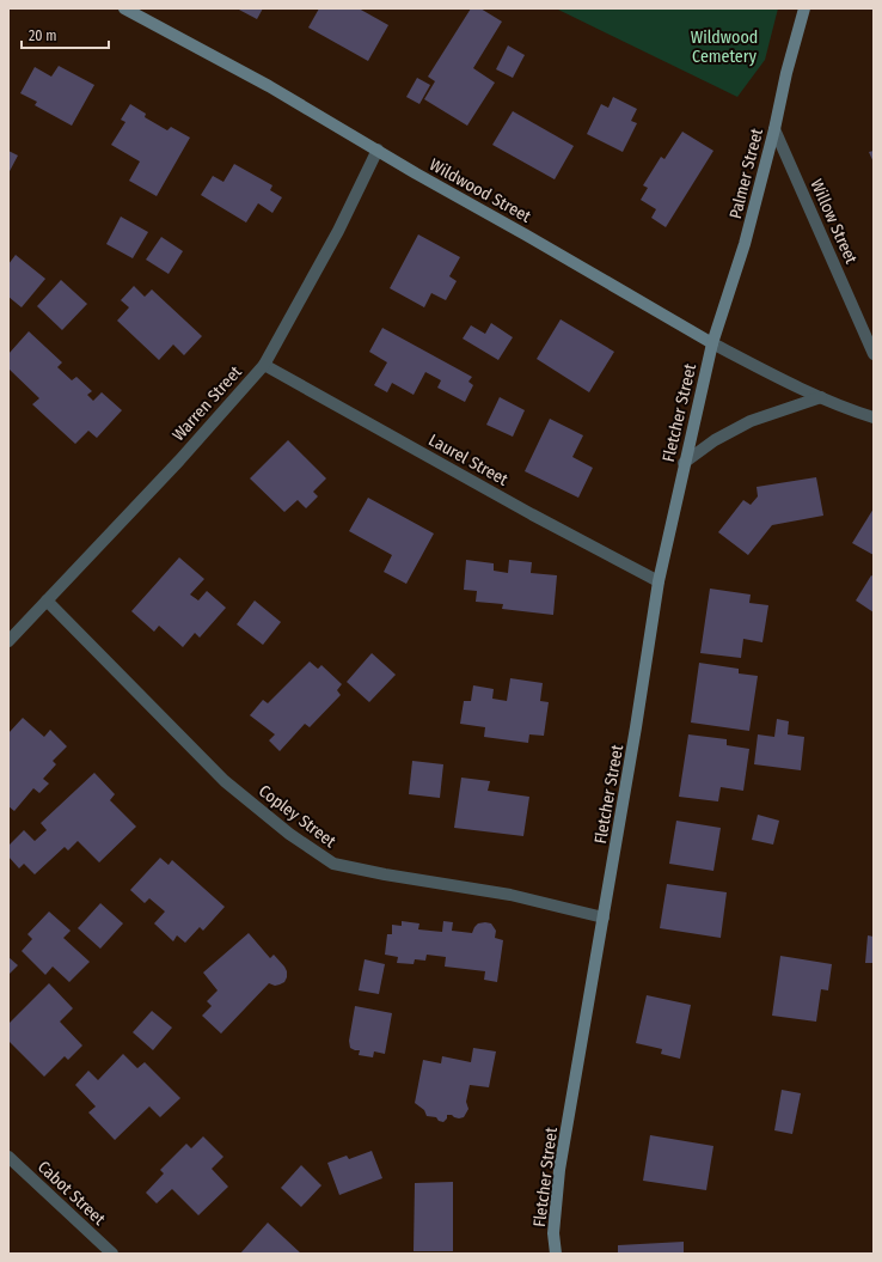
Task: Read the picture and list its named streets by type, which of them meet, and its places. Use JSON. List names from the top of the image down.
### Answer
{
  "streets": {
    "street": [
      "Palmer Street",
      "Wildwood Street",
      "Willow Street",
      "Warren Street",
      "Fletcher Street",
      "Laurel Street",
      "Copley Street",
      "Cabot Street"
    ]
  },
  "crossings": [
    ["Palmer Street", "Wildwood Street"],
    ["Palmer Street", "Willow Street"],
    ["Palmer Street", "Fletcher Street"],
    ["Wildwood Street", "Warren Street"],
    ["Wildwood Street", "Fletcher Street"],
    ["Warren Street", "Laurel Street"],
    ["Warren Street", "Copley Street"],
    ["Fletcher Street", "Laurel Street"],
    ["Fletcher Street", "Copley Street"]
  ],
  "parks": ["Wildwood Cemetery"],
  "scale_bar": "20 m"
}
